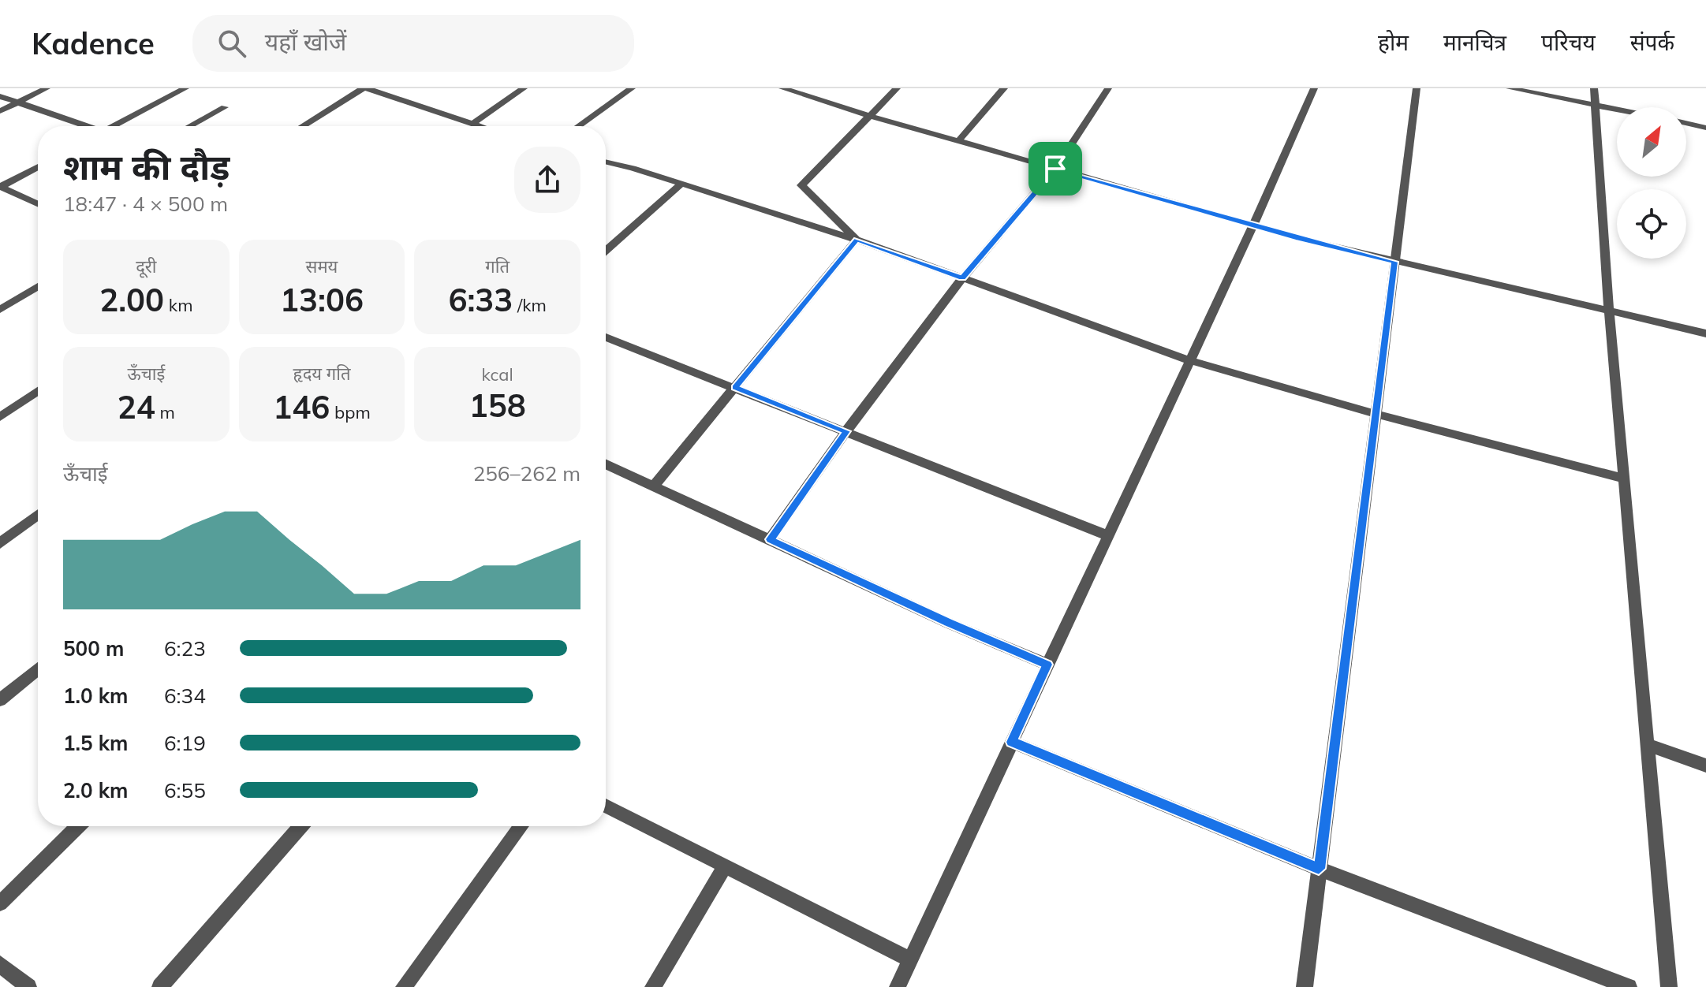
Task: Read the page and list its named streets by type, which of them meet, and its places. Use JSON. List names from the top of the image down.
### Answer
{
  "north": "top right",
  "page": {
    "header": "Kadence",
    "search": "यहाँ खोजें",
    "nav": [
      "होम",
      "मानचित्र",
      "परिचय",
      "संपर्क"
    ],
    "heading": ["शाम की दौड़", "18:47 · 4 × 500 m"],
    "stats": [
      ["दूरी", "2.00 km"],
      ["समय", "13:06"],
      ["गति", "6:33 /km"],
      ["ऊँचाई", "24 m"],
      ["हृदय गति", "146 bpm"],
      ["kcal", "158"]
    ],
    "chart": ["ऊँचाई", "256–262 m"],
    "list": [
      {
        "name": "500 m",
        "note": "6:23"
      },
      {
        "name": "1.0 km",
        "note": "6:34"
      },
      {
        "name": "1.5 km",
        "note": "6:19"
      },
      {
        "name": "2.0 km",
        "note": "6:55"
      }
    ]
  }
}
